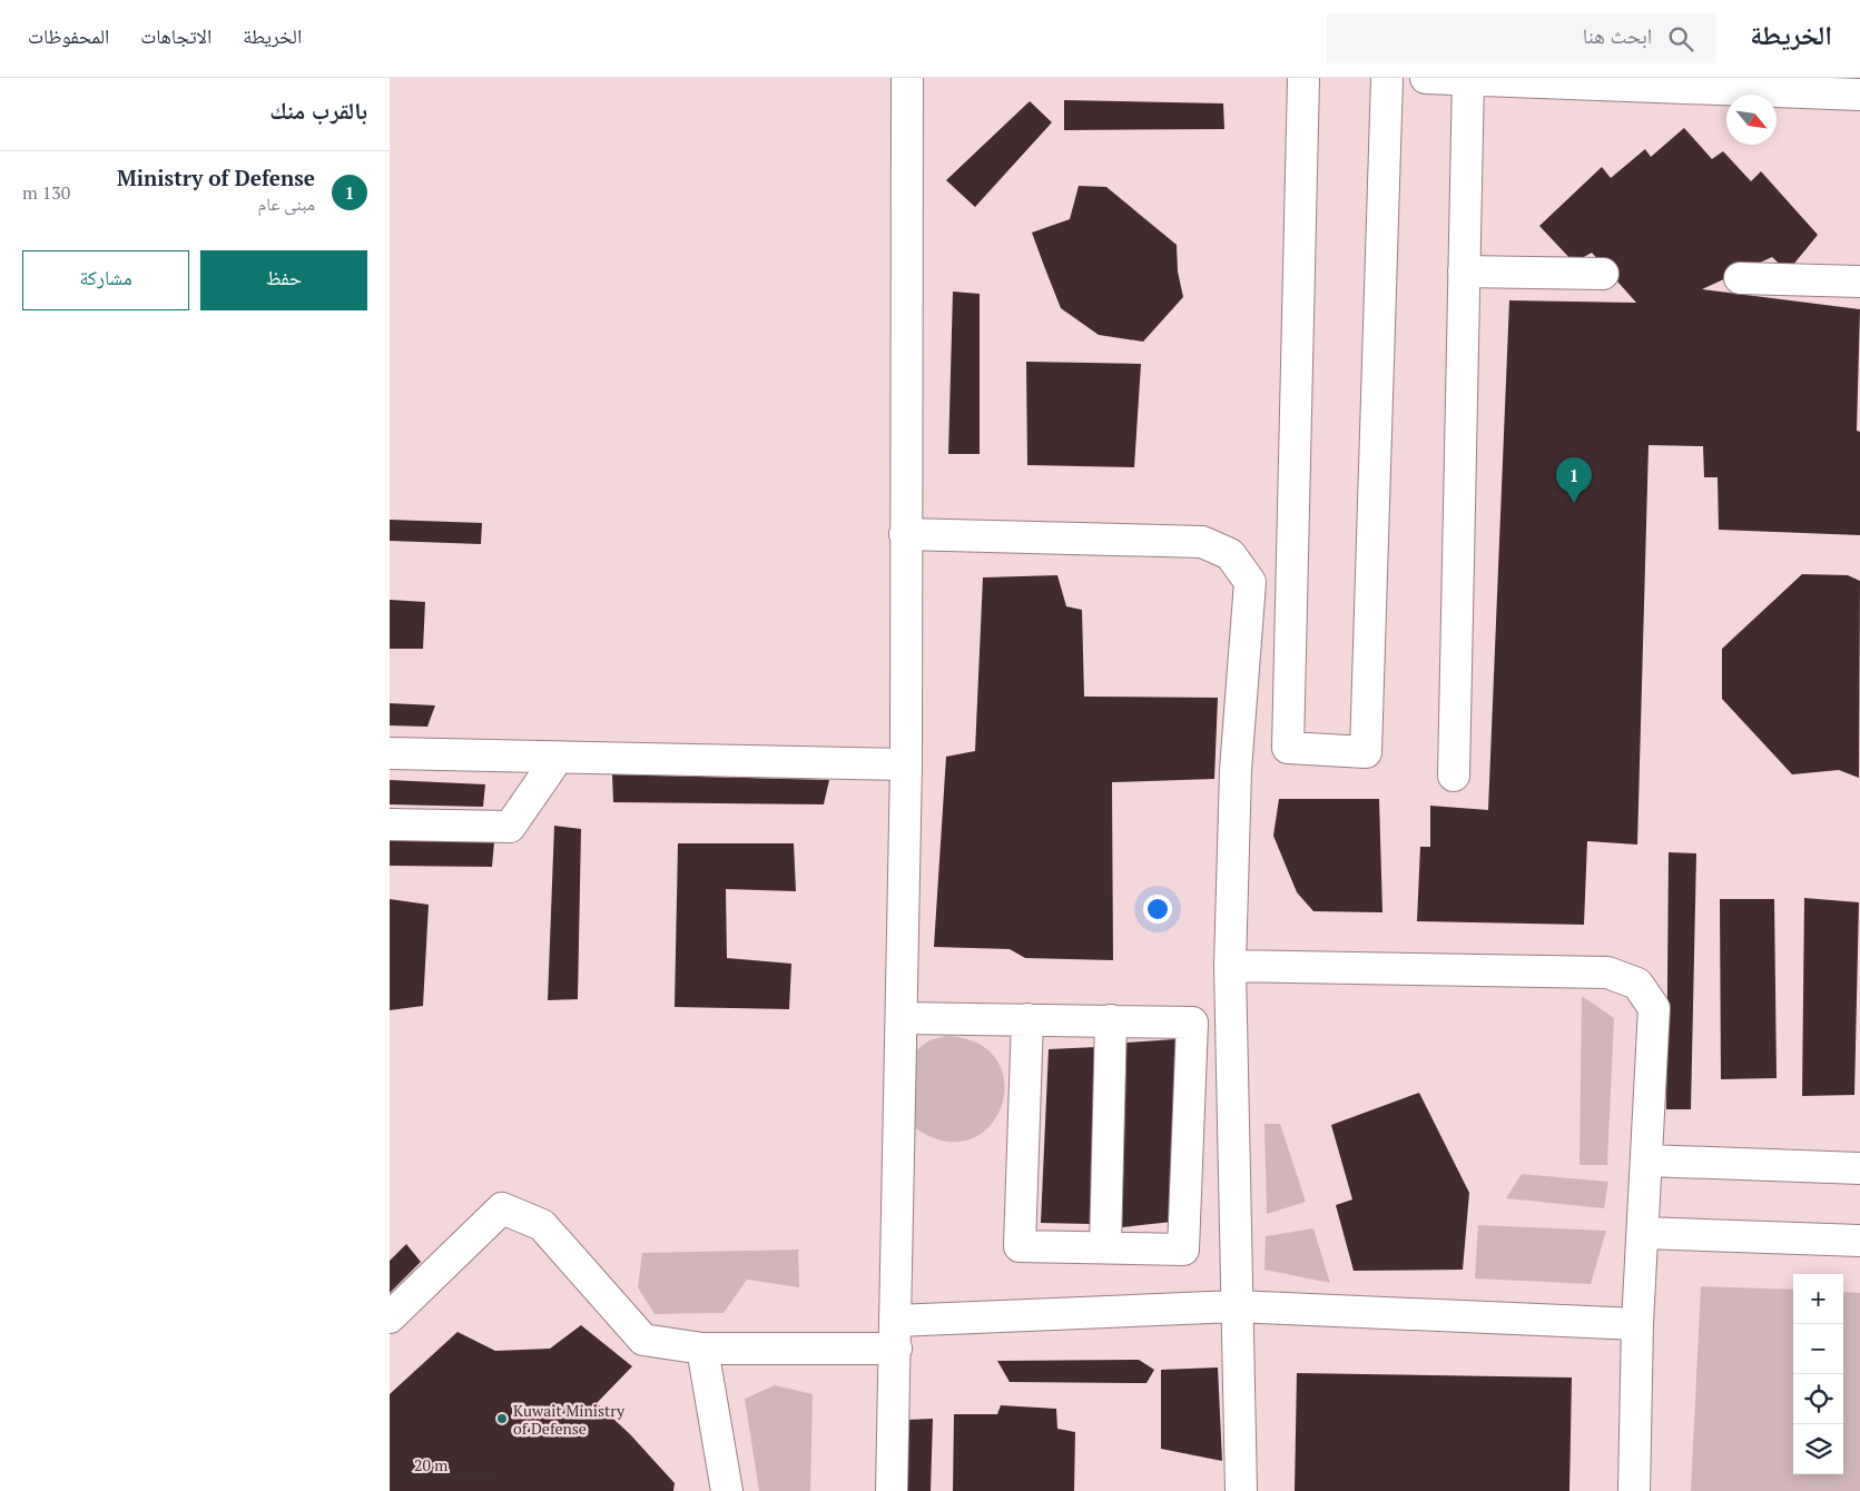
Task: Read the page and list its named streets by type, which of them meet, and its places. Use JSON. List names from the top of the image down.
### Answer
{
  "places": ["Kuwait Ministry of Defense"],
  "scale_bar": "20 m",
  "north": "bottom right",
  "page": {
    "header": "الخريطة",
    "search": "ابحث هنا",
    "nav": ["الخريطة", "الاتجاهات", "المحفوظات"],
    "heading": "بالقرب منك",
    "list": [
      {
        "mark": "1",
        "name": "Ministry of Defense",
        "note": "مبنى عام",
        "value": "130 m"
      }
    ],
    "buttons": ["حفظ", "مشاركة"],
    "pins": "1",
    "map_buttons": ["+", "−"],
    "scale": "20 m"
  }
}
